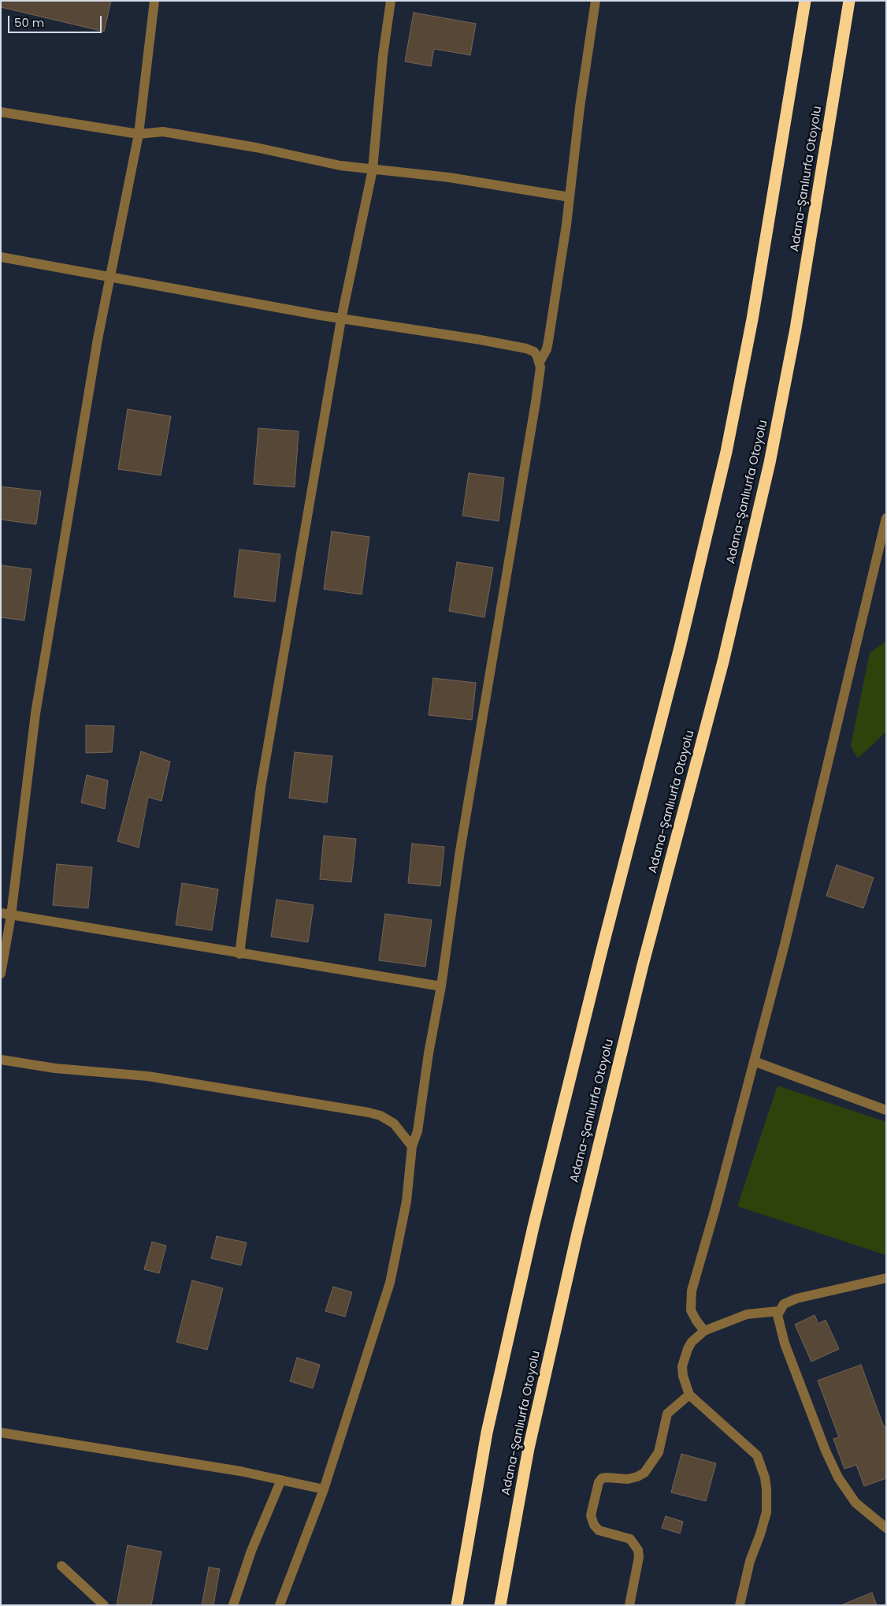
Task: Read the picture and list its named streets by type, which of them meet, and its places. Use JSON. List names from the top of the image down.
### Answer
{
  "streets": {
    "highway": ["Adana-Şanlıurfa Otoyolu"]
  },
  "scale_bar": "50 m"
}
